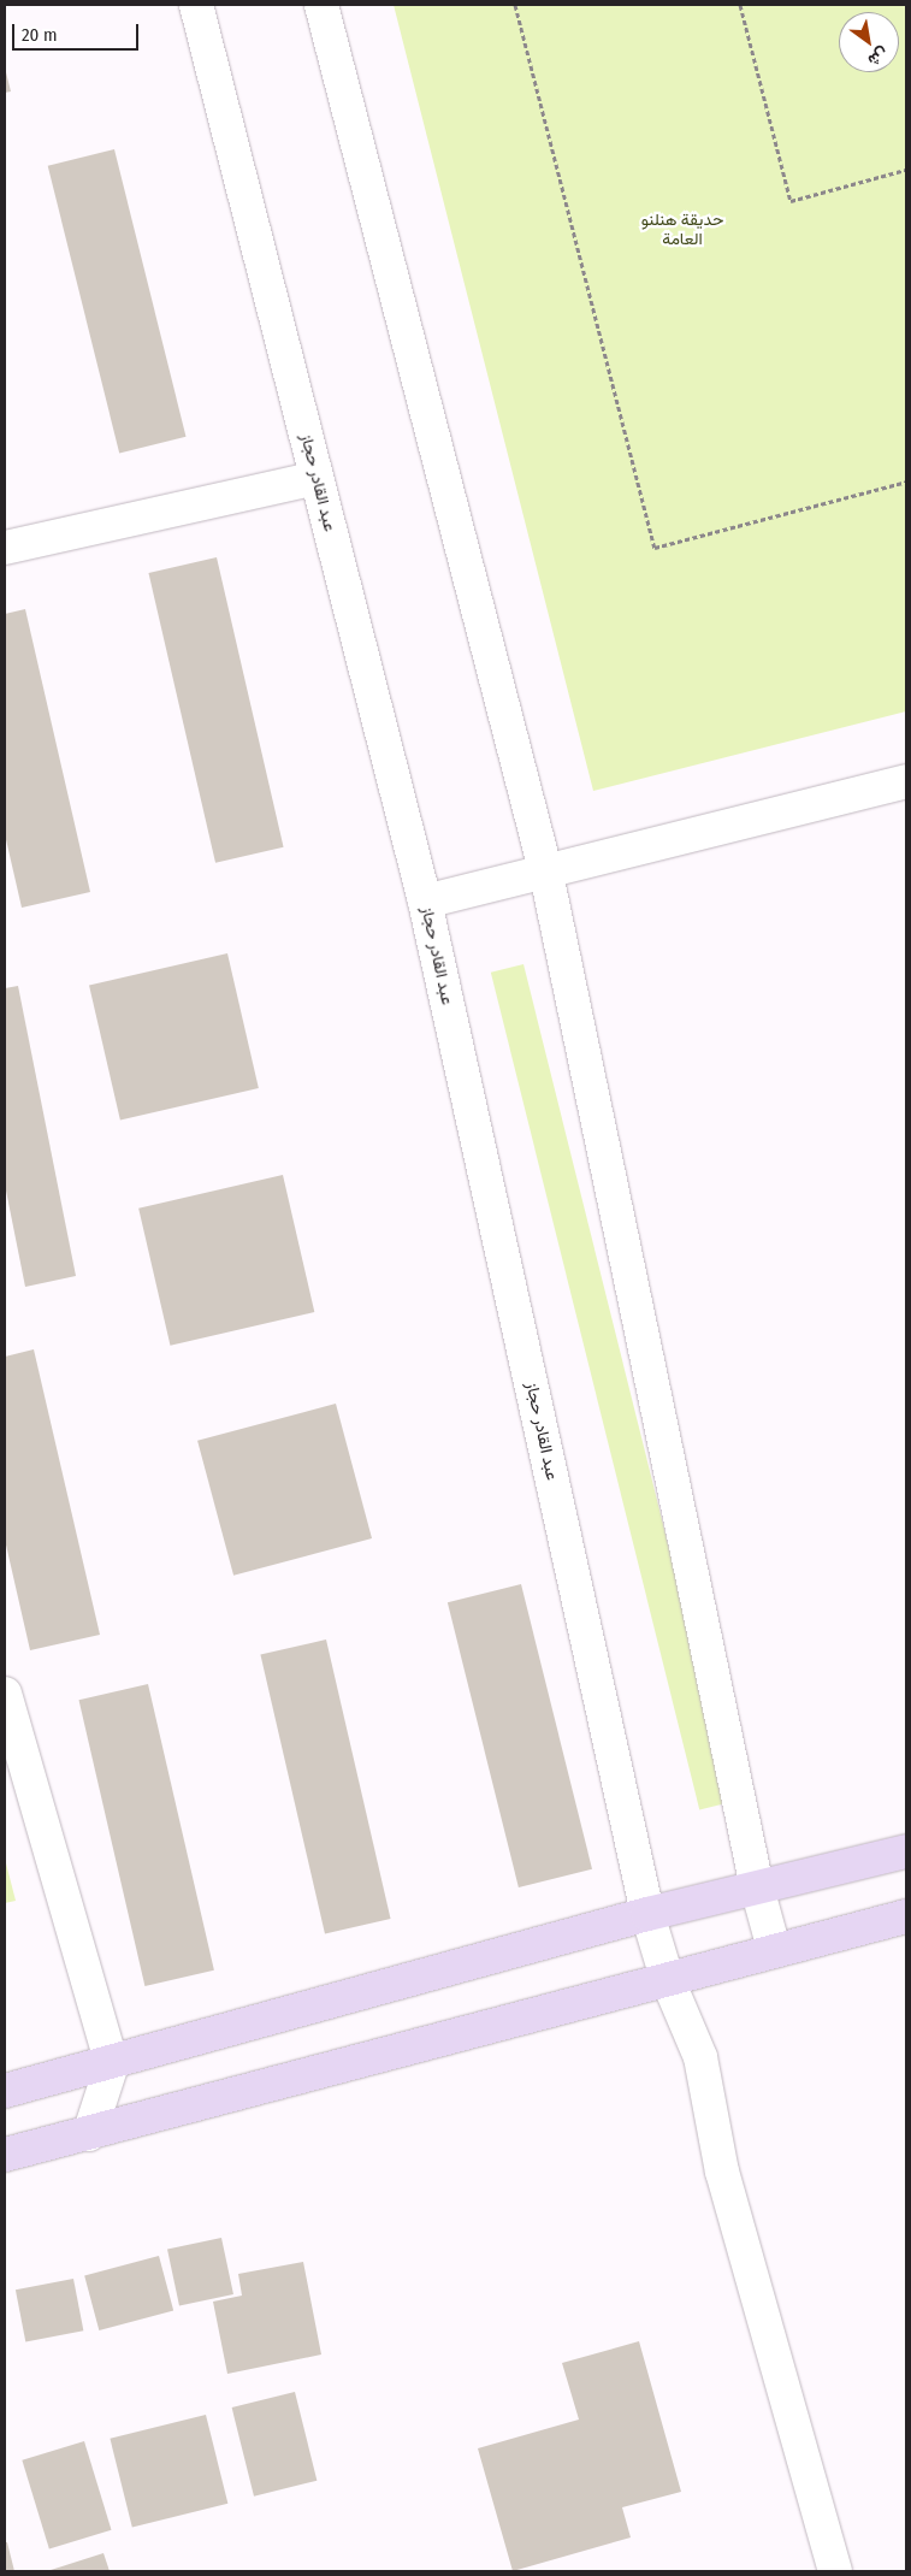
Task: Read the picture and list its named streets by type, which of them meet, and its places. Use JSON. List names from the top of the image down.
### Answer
{
  "streets": {
    "street": ["عبد القادر حجاز"]
  },
  "parks": ["حديقة هنلنو العامة"],
  "scale_bar": "20 m",
  "north": "bottom right"
}
